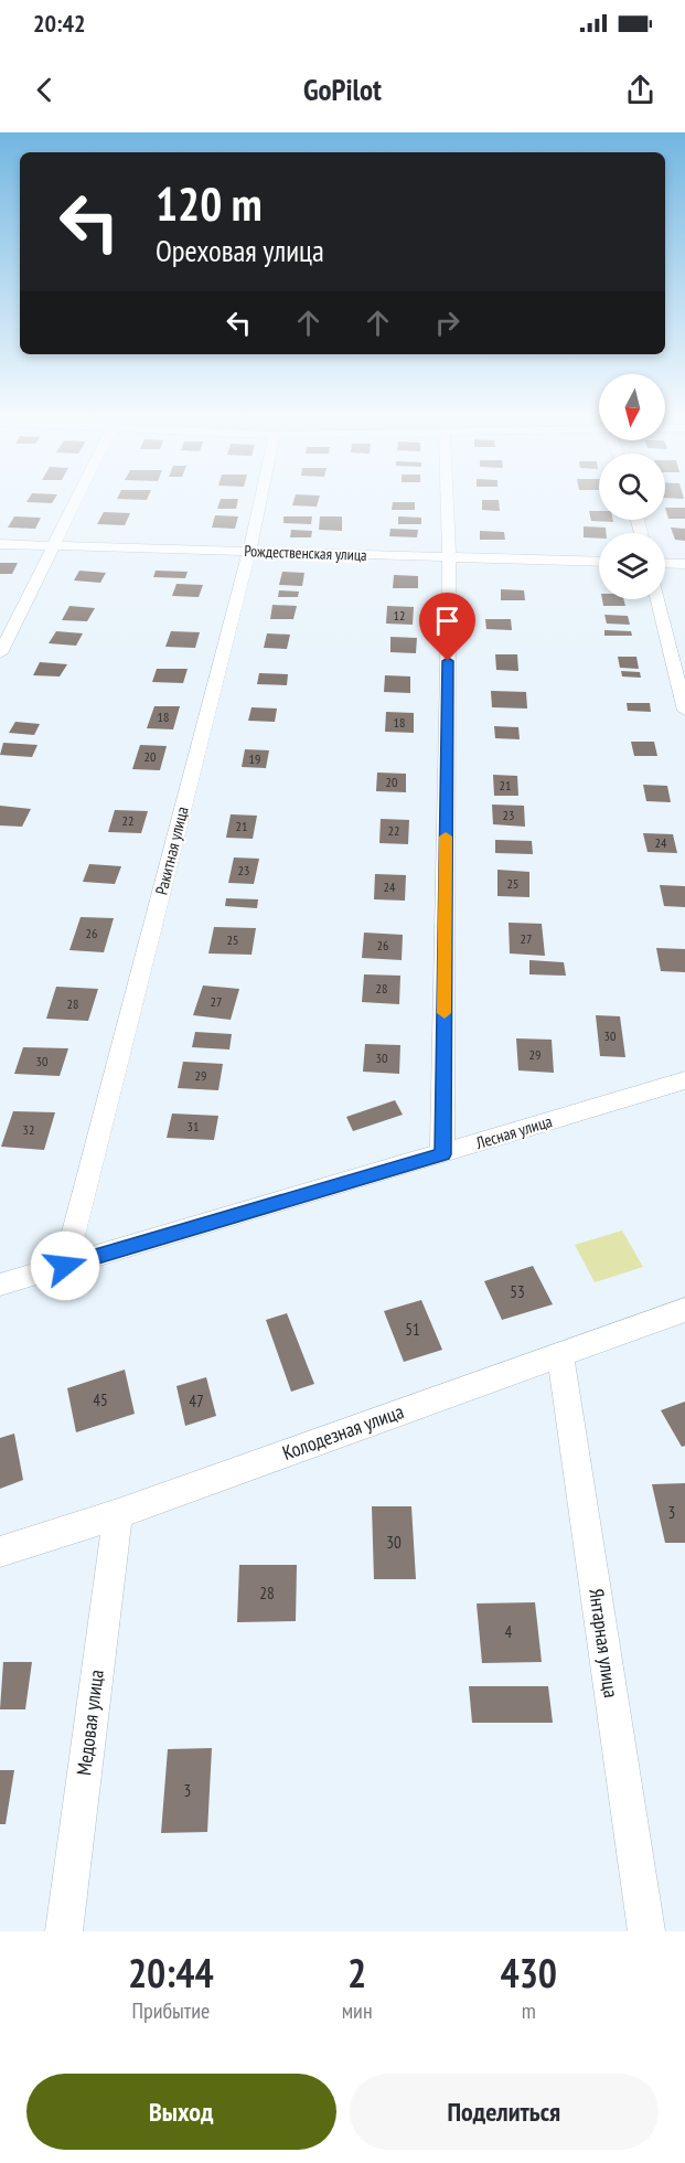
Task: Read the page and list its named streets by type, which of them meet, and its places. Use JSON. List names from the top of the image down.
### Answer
{
  "streets": {
    "street": [
      "Рождественская улица",
      "Ракитная улица",
      "Лесная улица",
      "Колодезная улица",
      "Янтарная улица",
      "Медовая улица"
    ]
  },
  "crossings": [
    ["Рождественская улица", "Ракитная улица"],
    ["Ракитная улица", "Лесная улица"],
    ["Колодезная улица", "Янтарная улица"],
    ["Колодезная улица", "Медовая улица"]
  ],
  "house_numbers": [
    "12",
    "18",
    "18",
    "20",
    "19",
    "20",
    "21",
    "23",
    "22",
    "21",
    "22",
    "24",
    "23",
    "25",
    "24",
    "26",
    "27",
    "25",
    "26",
    "28",
    "27",
    "28",
    "30",
    "29",
    "30",
    "30",
    "29",
    "31",
    "32",
    "53",
    "51",
    "45",
    "47",
    "3",
    "30",
    "28",
    "4",
    "3"
  ],
  "north": "bottom",
  "page": {
    "status": "20:42",
    "header": "GoPilot",
    "turn": ["120 m", "Ореховая улица"],
    "eta": [
      "20:44",
      "Прибытие",
      "2",
      "мин",
      "430",
      "m"
    ],
    "buttons": ["Выход", "Поделиться"]
  }
}
